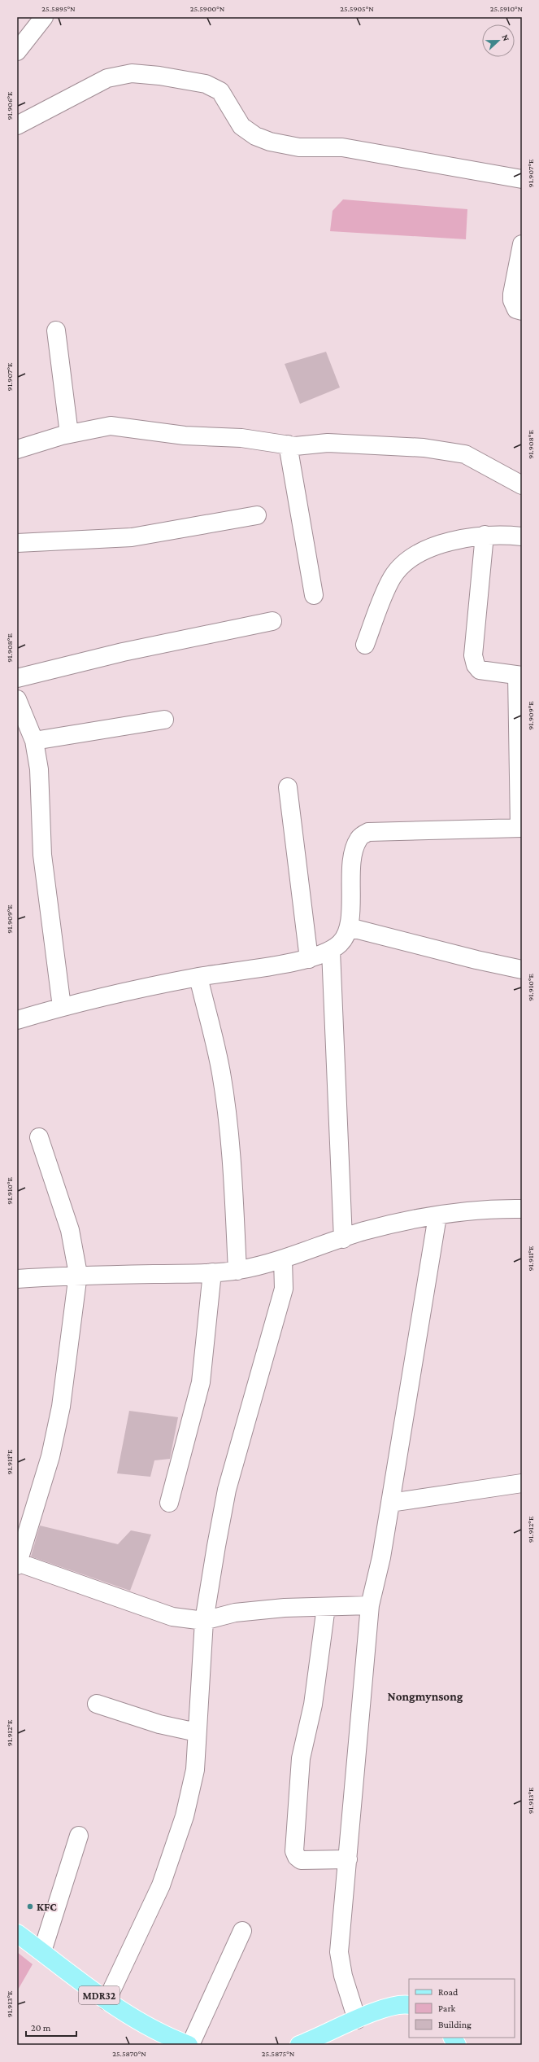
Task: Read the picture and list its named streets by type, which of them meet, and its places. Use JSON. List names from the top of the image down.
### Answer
{
  "streets": {
    "main road": ["MDR32"]
  },
  "districts": ["Nongmynsong"],
  "places": ["KFC"],
  "legend": ["Road", "Park", "Building"],
  "scale_bar": "20 m",
  "north": "right",
  "coordinates": [
    "25.5895°N",
    "25.5900°N",
    "25.5905°N",
    "25.5910°N",
    "91.906°E",
    "91.907°E",
    "91.908°E",
    "91.909°E",
    "91.910°E",
    "91.911°E",
    "91.912°E",
    "91.913°E",
    "25.5870°N",
    "25.5875°N"
  ]
}
